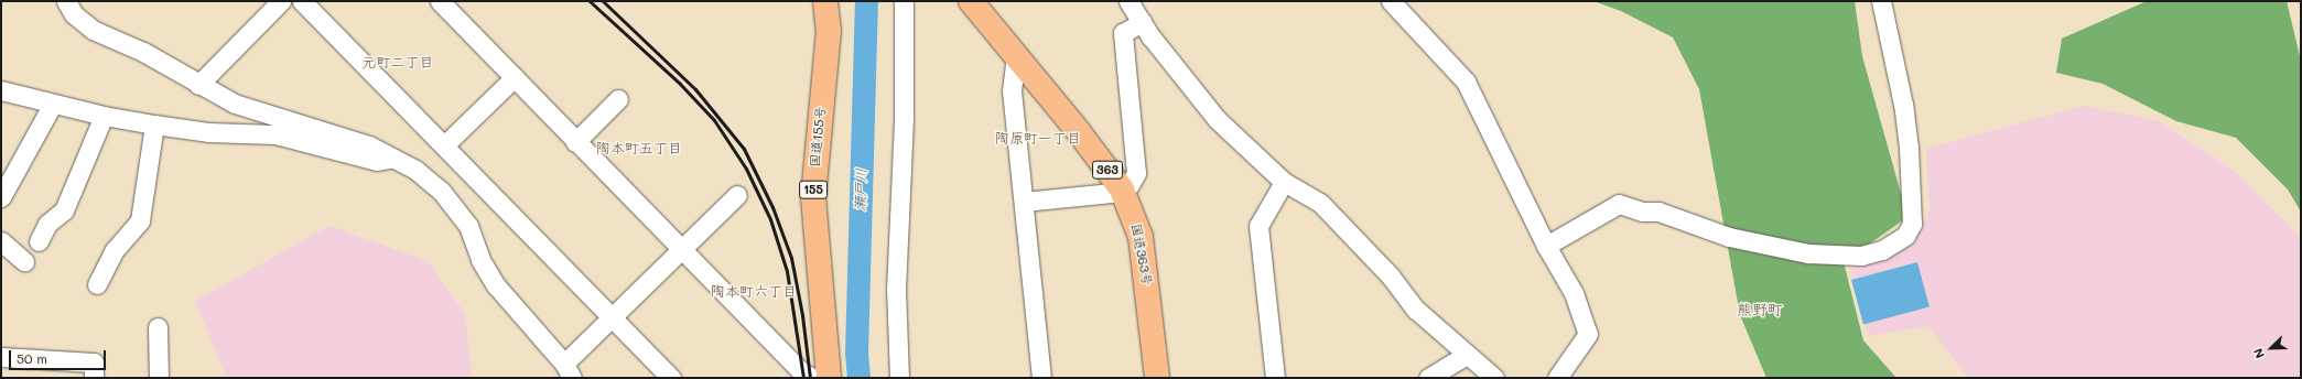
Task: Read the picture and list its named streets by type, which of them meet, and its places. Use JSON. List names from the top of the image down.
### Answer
{
  "streets": {
    "highway": [
      "国道155号",
      "363",
      "155",
      "国道363号"
    ]
  },
  "districts": [
    "元町二丁目",
    "陶原町一丁目",
    "陶本町五丁目",
    "陶本町六丁目",
    "熊野町"
  ],
  "water": ["瀬戸川"],
  "scale_bar": "50 m",
  "north": "bottom left"
}
